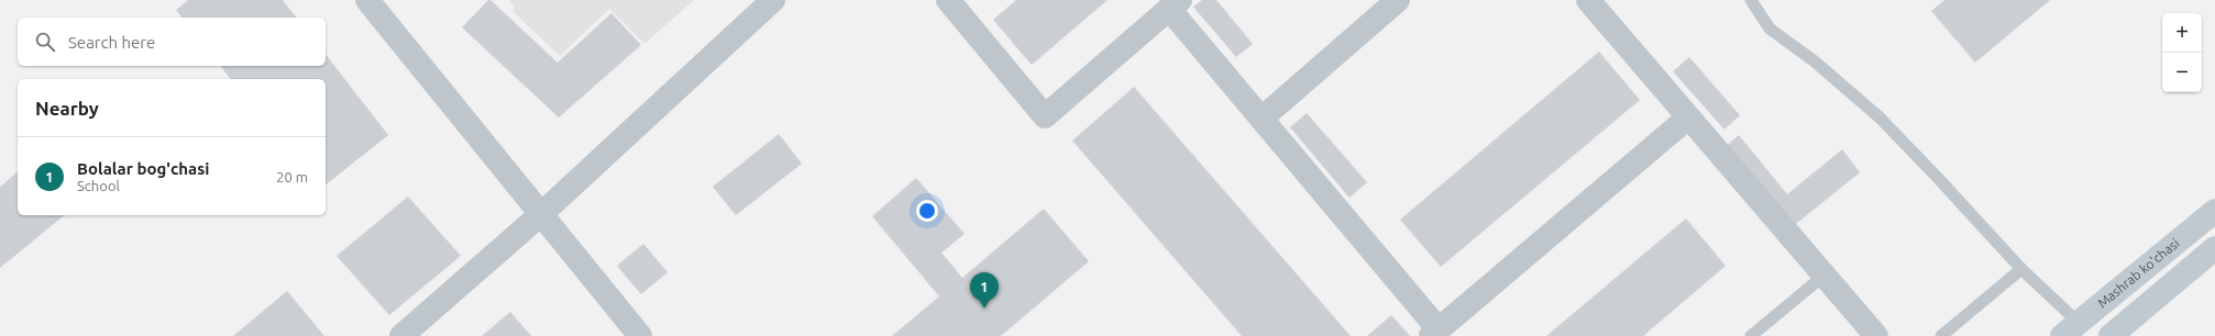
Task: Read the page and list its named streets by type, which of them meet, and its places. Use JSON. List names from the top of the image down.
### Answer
{
  "streets": {
    "main road": ["Mashrab ko'chasi"]
  },
  "page": {
    "map_buttons": ["+", "−"],
    "search": "Search here",
    "heading": "Nearby",
    "list": [
      {
        "mark": "1",
        "name": "Bolalar bog'chasi",
        "note": "School",
        "value": "20 m"
      }
    ],
    "pins": "1"
  }
}
